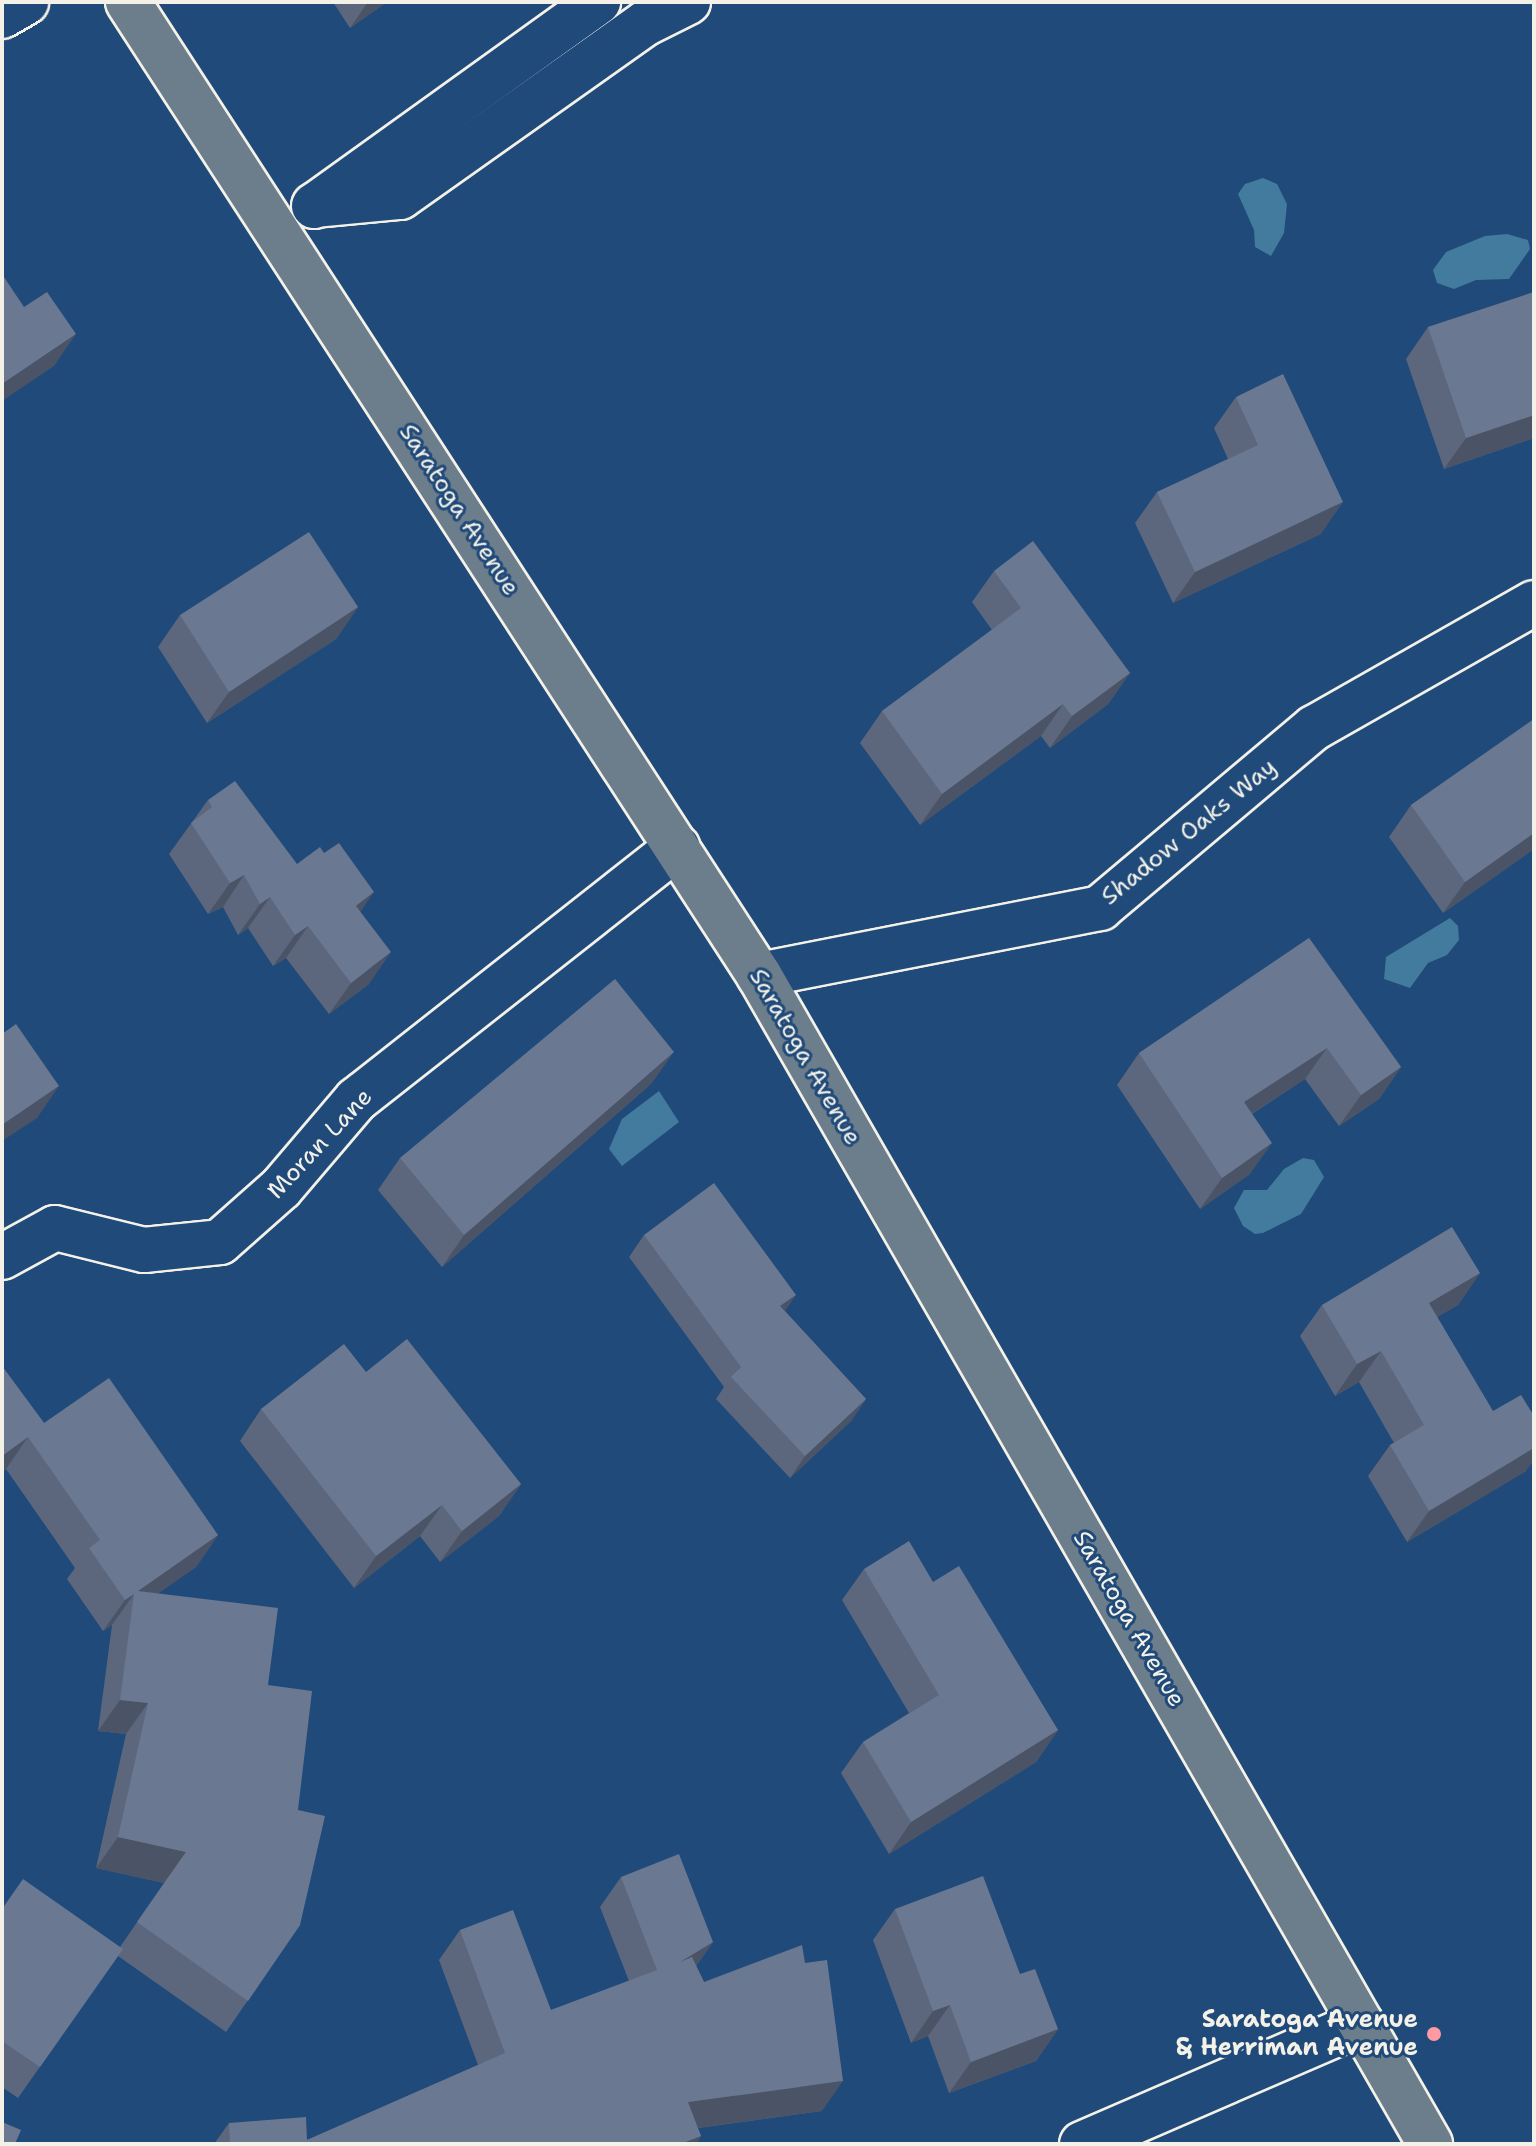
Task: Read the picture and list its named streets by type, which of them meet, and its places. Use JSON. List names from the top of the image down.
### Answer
{
  "streets": {
    "main road": ["Saratoga Avenue"],
    "street": ["Shadow Oaks Way", "Moran Lane"]
  },
  "crossings": [
    ["Saratoga Avenue", "Shadow Oaks Way"],
    ["Saratoga Avenue", "Moran Lane"]
  ],
  "places": ["Saratoga Avenue & Herriman Avenue"]
}
